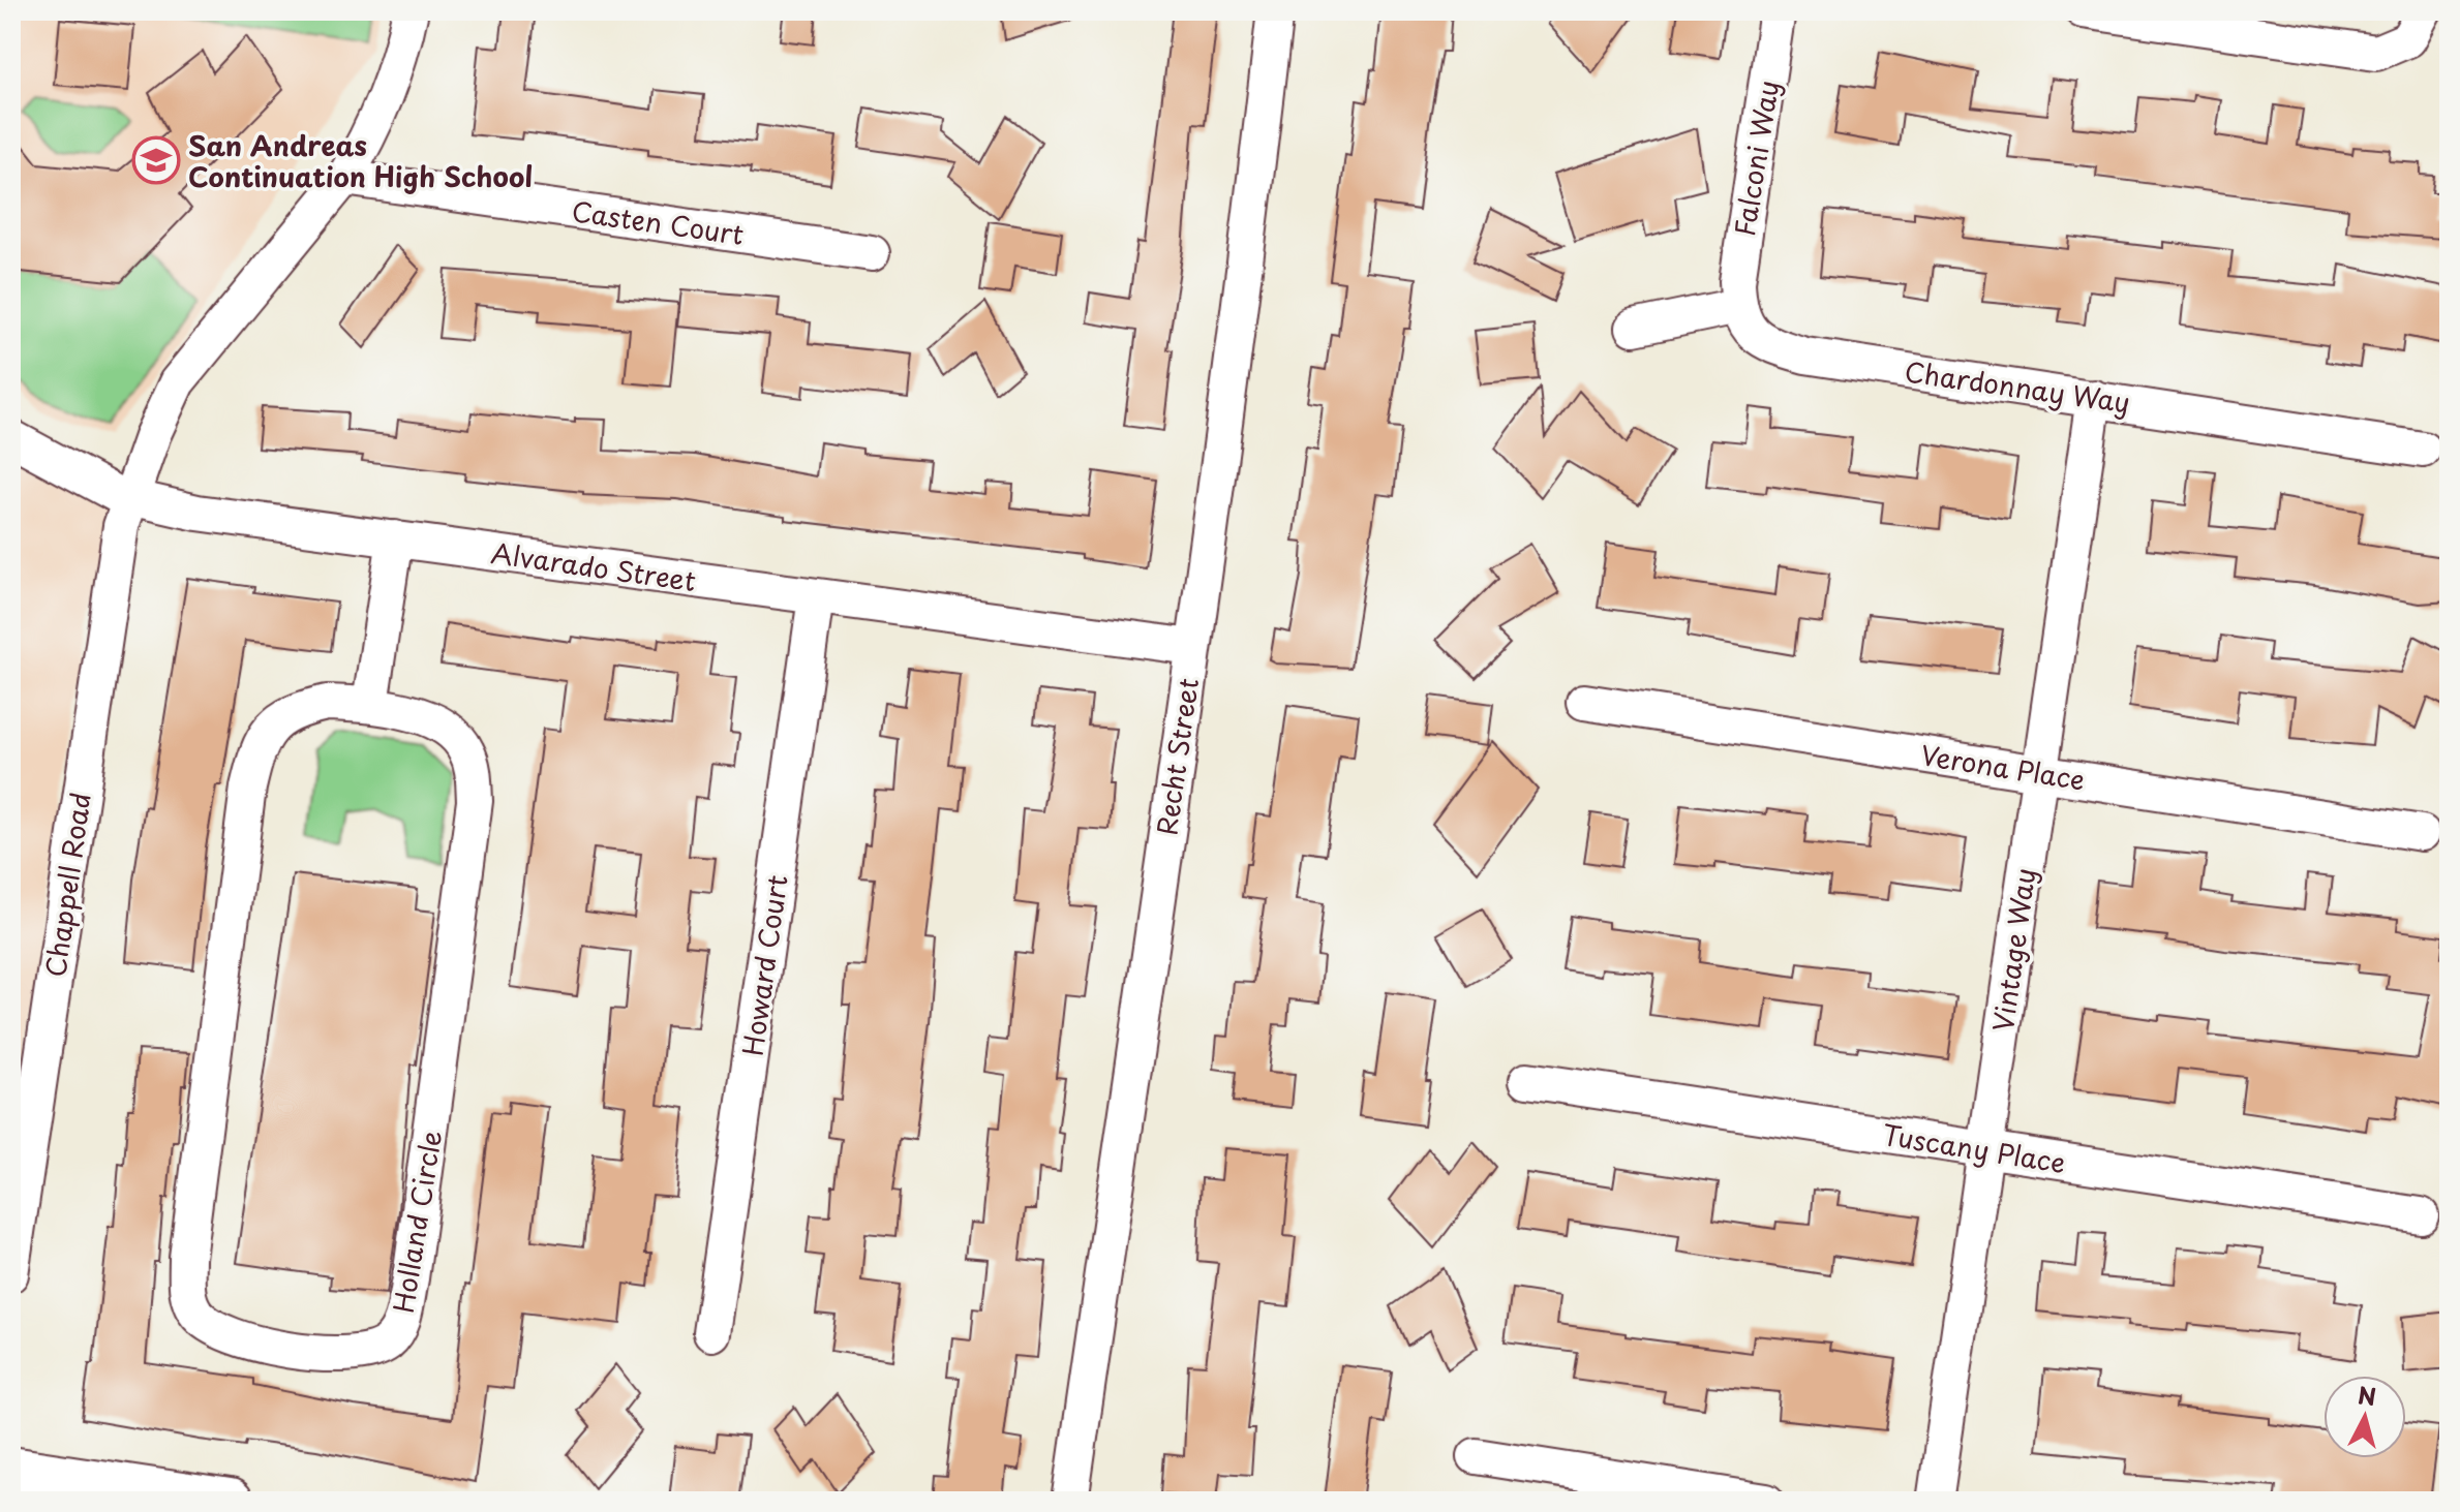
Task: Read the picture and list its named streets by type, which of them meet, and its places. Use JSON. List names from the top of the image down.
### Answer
{
  "streets": {
    "street": [
      "Falconi Way",
      "Casten Court",
      "Chardonnay Way",
      "Alvarado Street",
      "Recht Street",
      "Verona Place",
      "Chappell Road",
      "Vintage Way",
      "Howard Court",
      "Tuscany Place",
      "Holland Circle"
    ]
  },
  "crossings": [
    ["Falconi Way", "Chardonnay Way"],
    ["Casten Court", "Chappell Road"],
    ["Chardonnay Way", "Vintage Way"],
    ["Alvarado Street", "Recht Street"],
    ["Alvarado Street", "Chappell Road"],
    ["Alvarado Street", "Howard Court"],
    ["Verona Place", "Vintage Way"],
    ["Vintage Way", "Tuscany Place"]
  ],
  "places": {
    "school or university": ["San Andreas Continuation High School"]
  },
  "north": "top"
}
